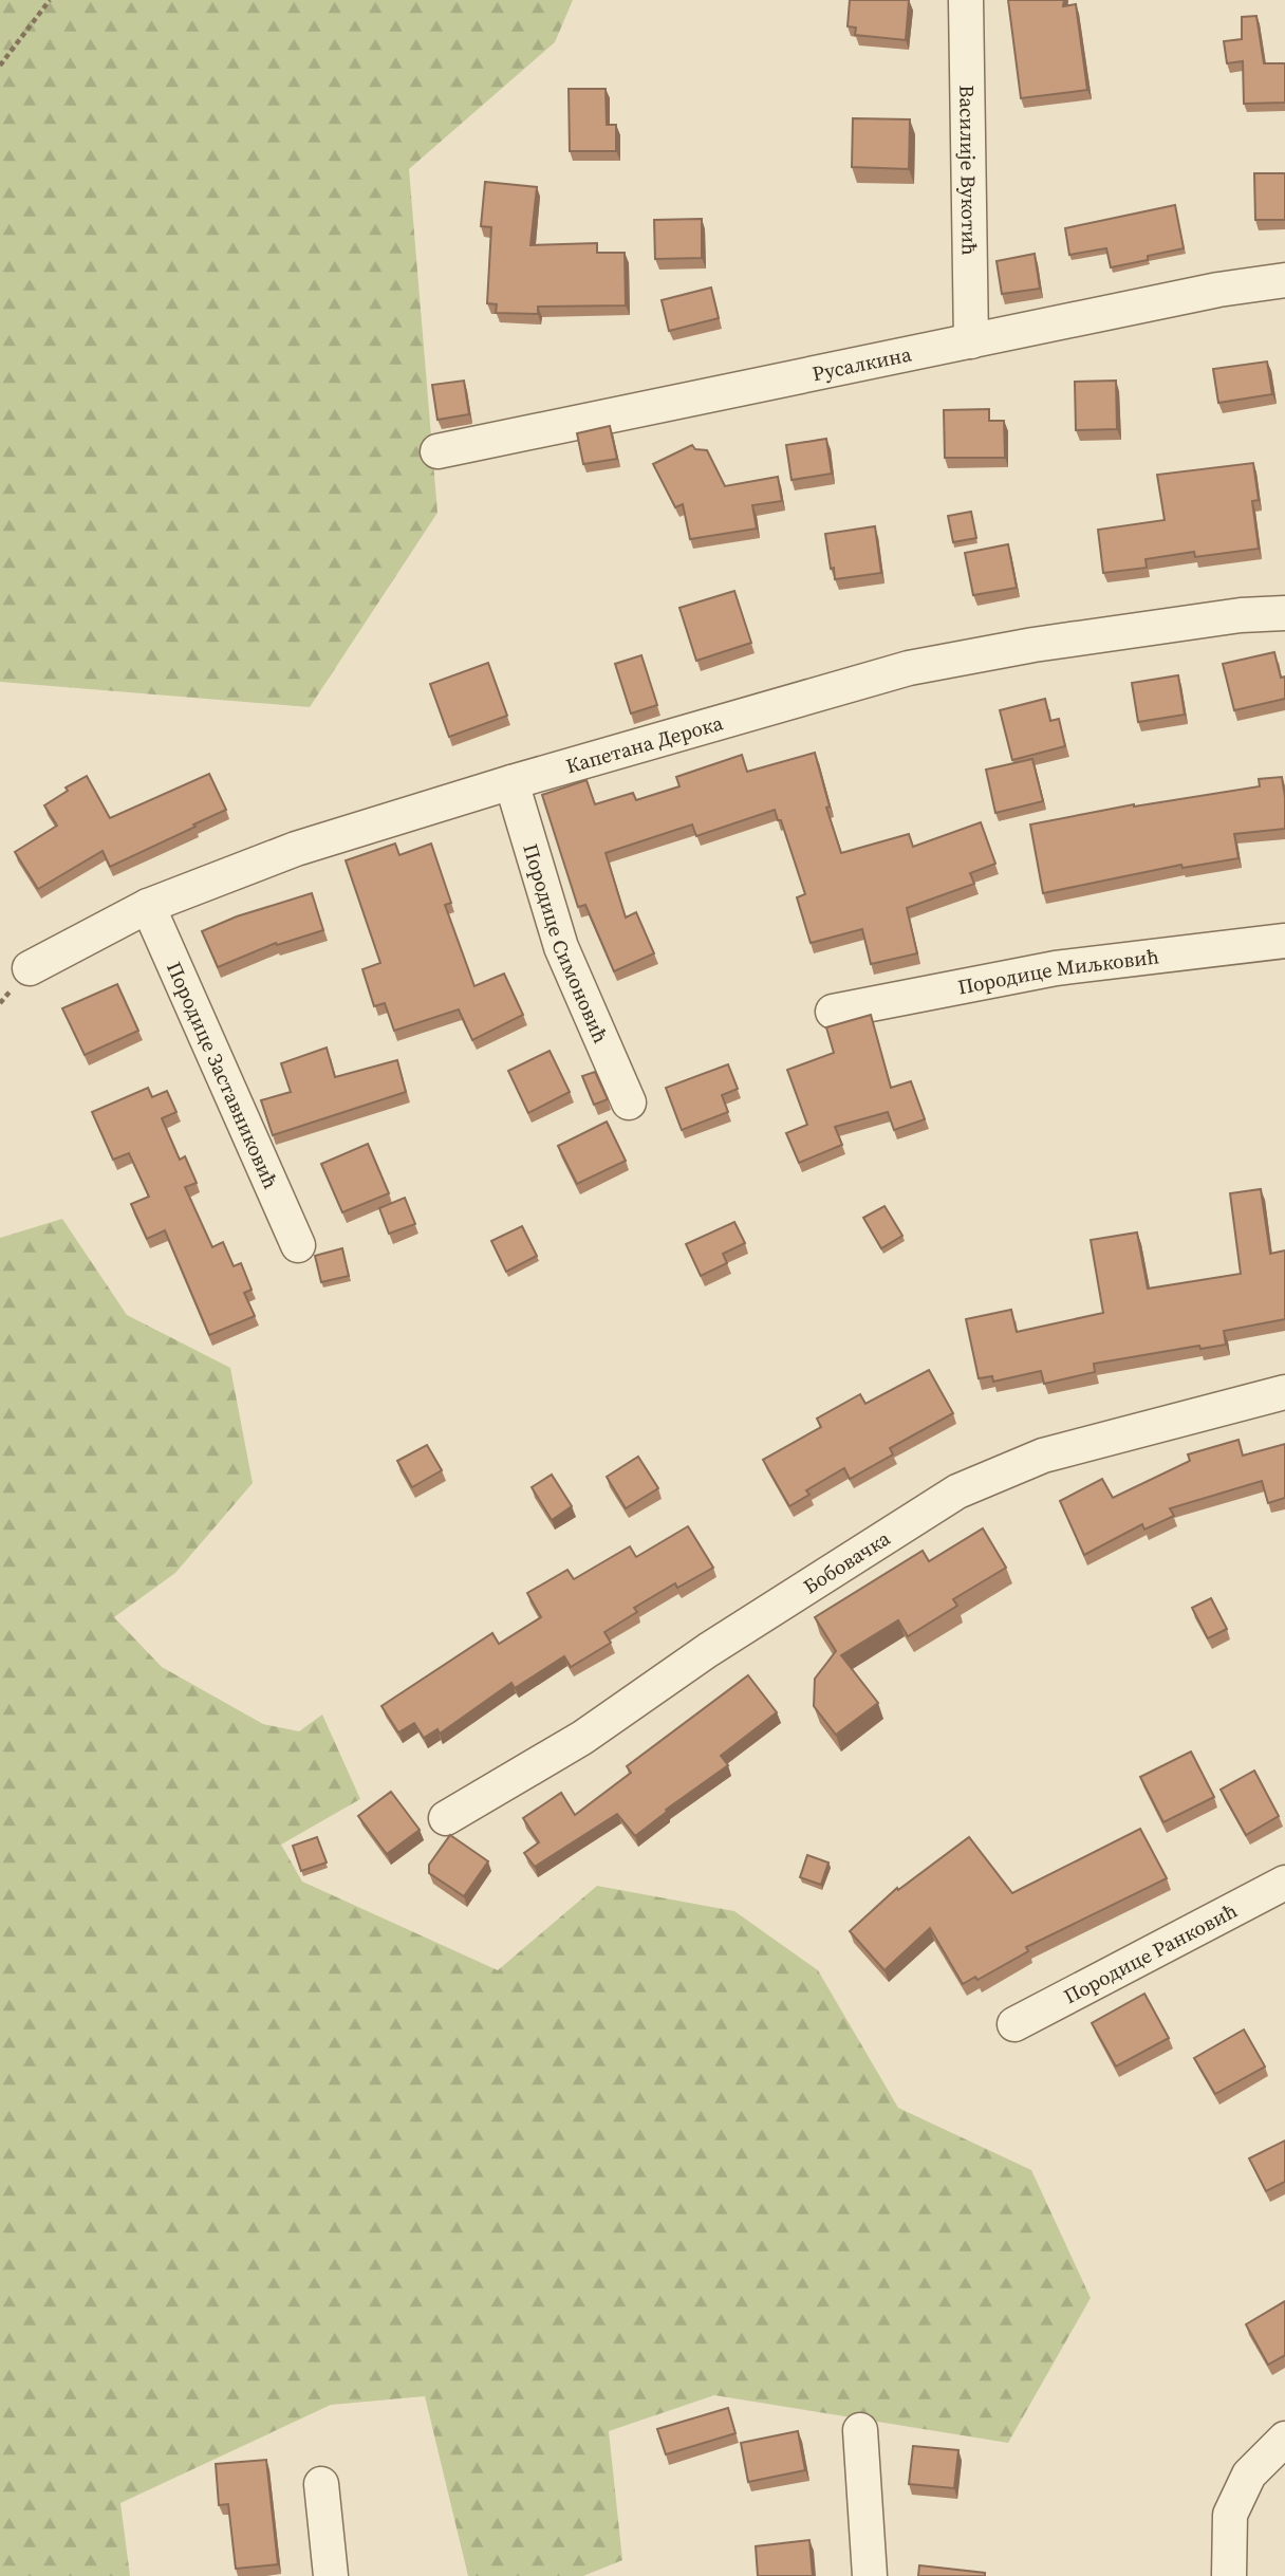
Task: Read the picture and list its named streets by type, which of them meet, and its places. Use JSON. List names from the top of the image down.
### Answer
{
  "streets": {
    "street": [
      "Василије Вукотић",
      "Русалкина",
      "Капетана Дерока",
      "Породице Симоновић",
      "Породице Миљковић",
      "Породице Заставниковић",
      "Бобовачка",
      "Породице Ранковић"
    ]
  },
  "crossings": [
    ["Василије Вукотић", "Русалкина"],
    ["Капетана Дерока", "Породице Симоновић"],
    ["Капетана Дерока", "Породице Заставниковић"]
  ]
}
